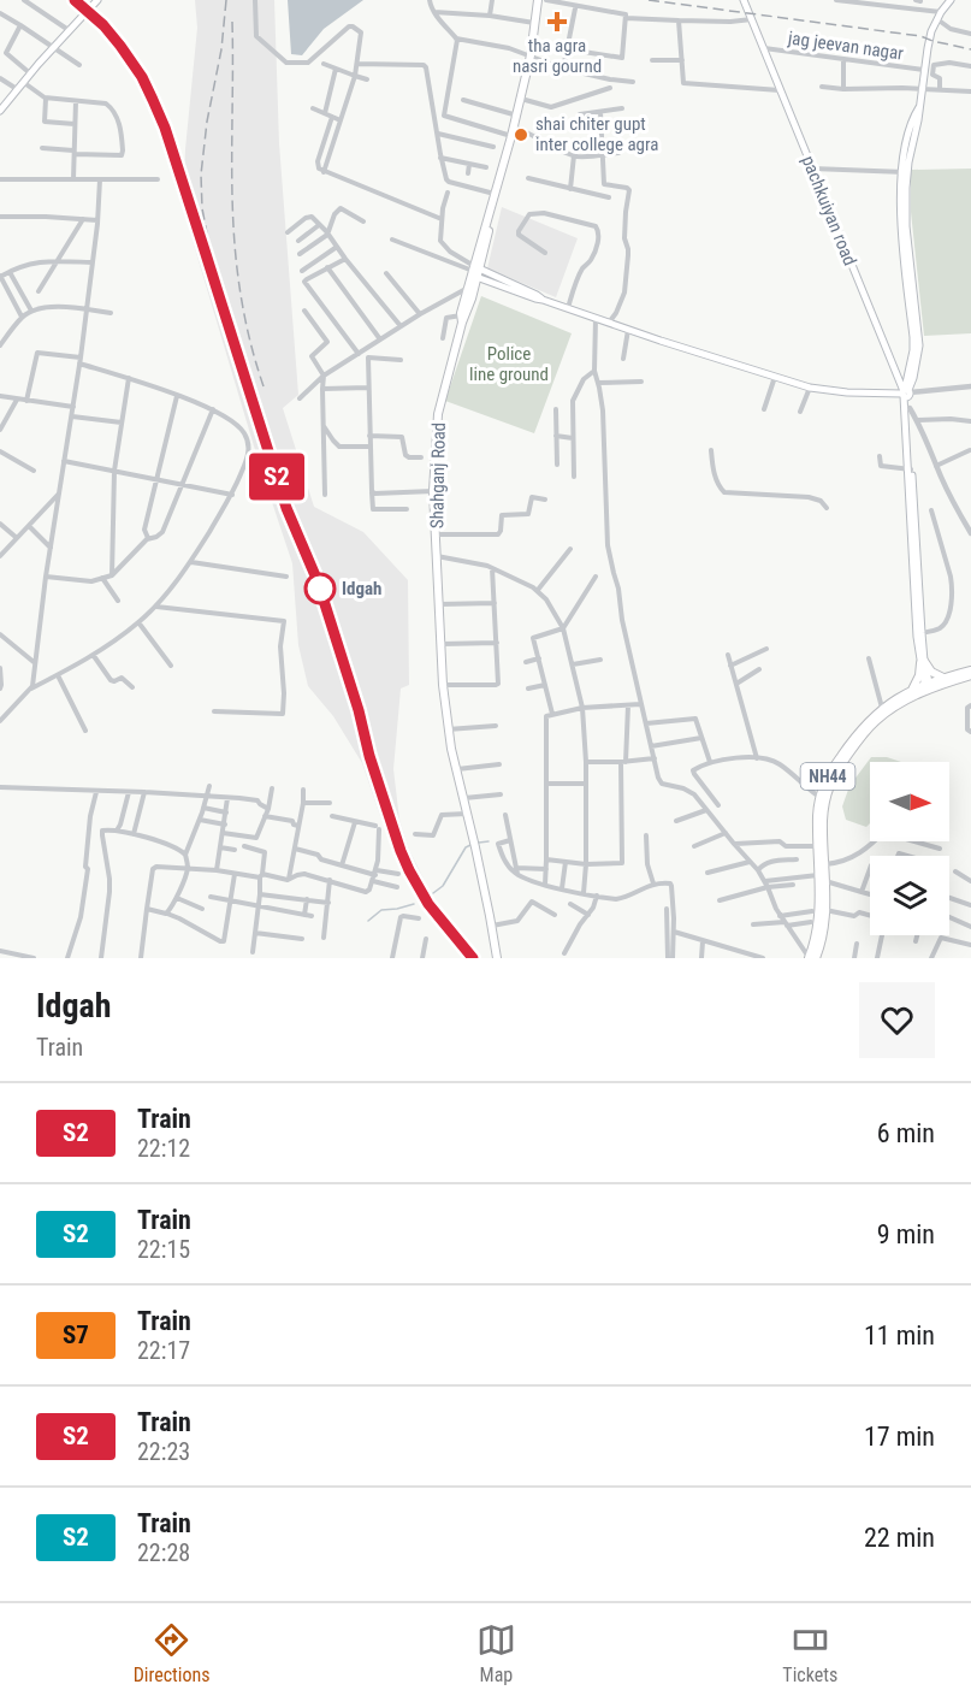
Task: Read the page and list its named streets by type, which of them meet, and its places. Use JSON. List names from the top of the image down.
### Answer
{
  "streets": {
    "main road": ["pachkuiyan road", "Shahganj Road", "NH44"],
    "street": ["jag jeevan nagar"]
  },
  "crossings": [
    ["jag jeevan nagar", "pachkuiyan road"]
  ],
  "parks": ["Police line ground"],
  "places": {
    "health": ["tha agra nasri gournd"],
    "other": ["shai chiter gupt inter college agra", "Idgah"]
  },
  "north": "right",
  "page": {
    "on_map": "S2",
    "heading": ["Idgah", "Train"],
    "list": [
      {
        "mark": "S2",
        "name": "Train",
        "note": "22:12",
        "value": "6 min"
      },
      {
        "mark": "S2",
        "name": "Train",
        "note": "22:15",
        "value": "9 min"
      },
      {
        "mark": "S7",
        "name": "Train",
        "note": "22:17",
        "value": "11 min"
      },
      {
        "mark": "S2",
        "name": "Train",
        "note": "22:23",
        "value": "17 min"
      },
      {
        "mark": "S2",
        "name": "Train",
        "note": "22:28",
        "value": "22 min"
      }
    ],
    "tabs": ["Directions", "Map", "Tickets"]
  }
}
